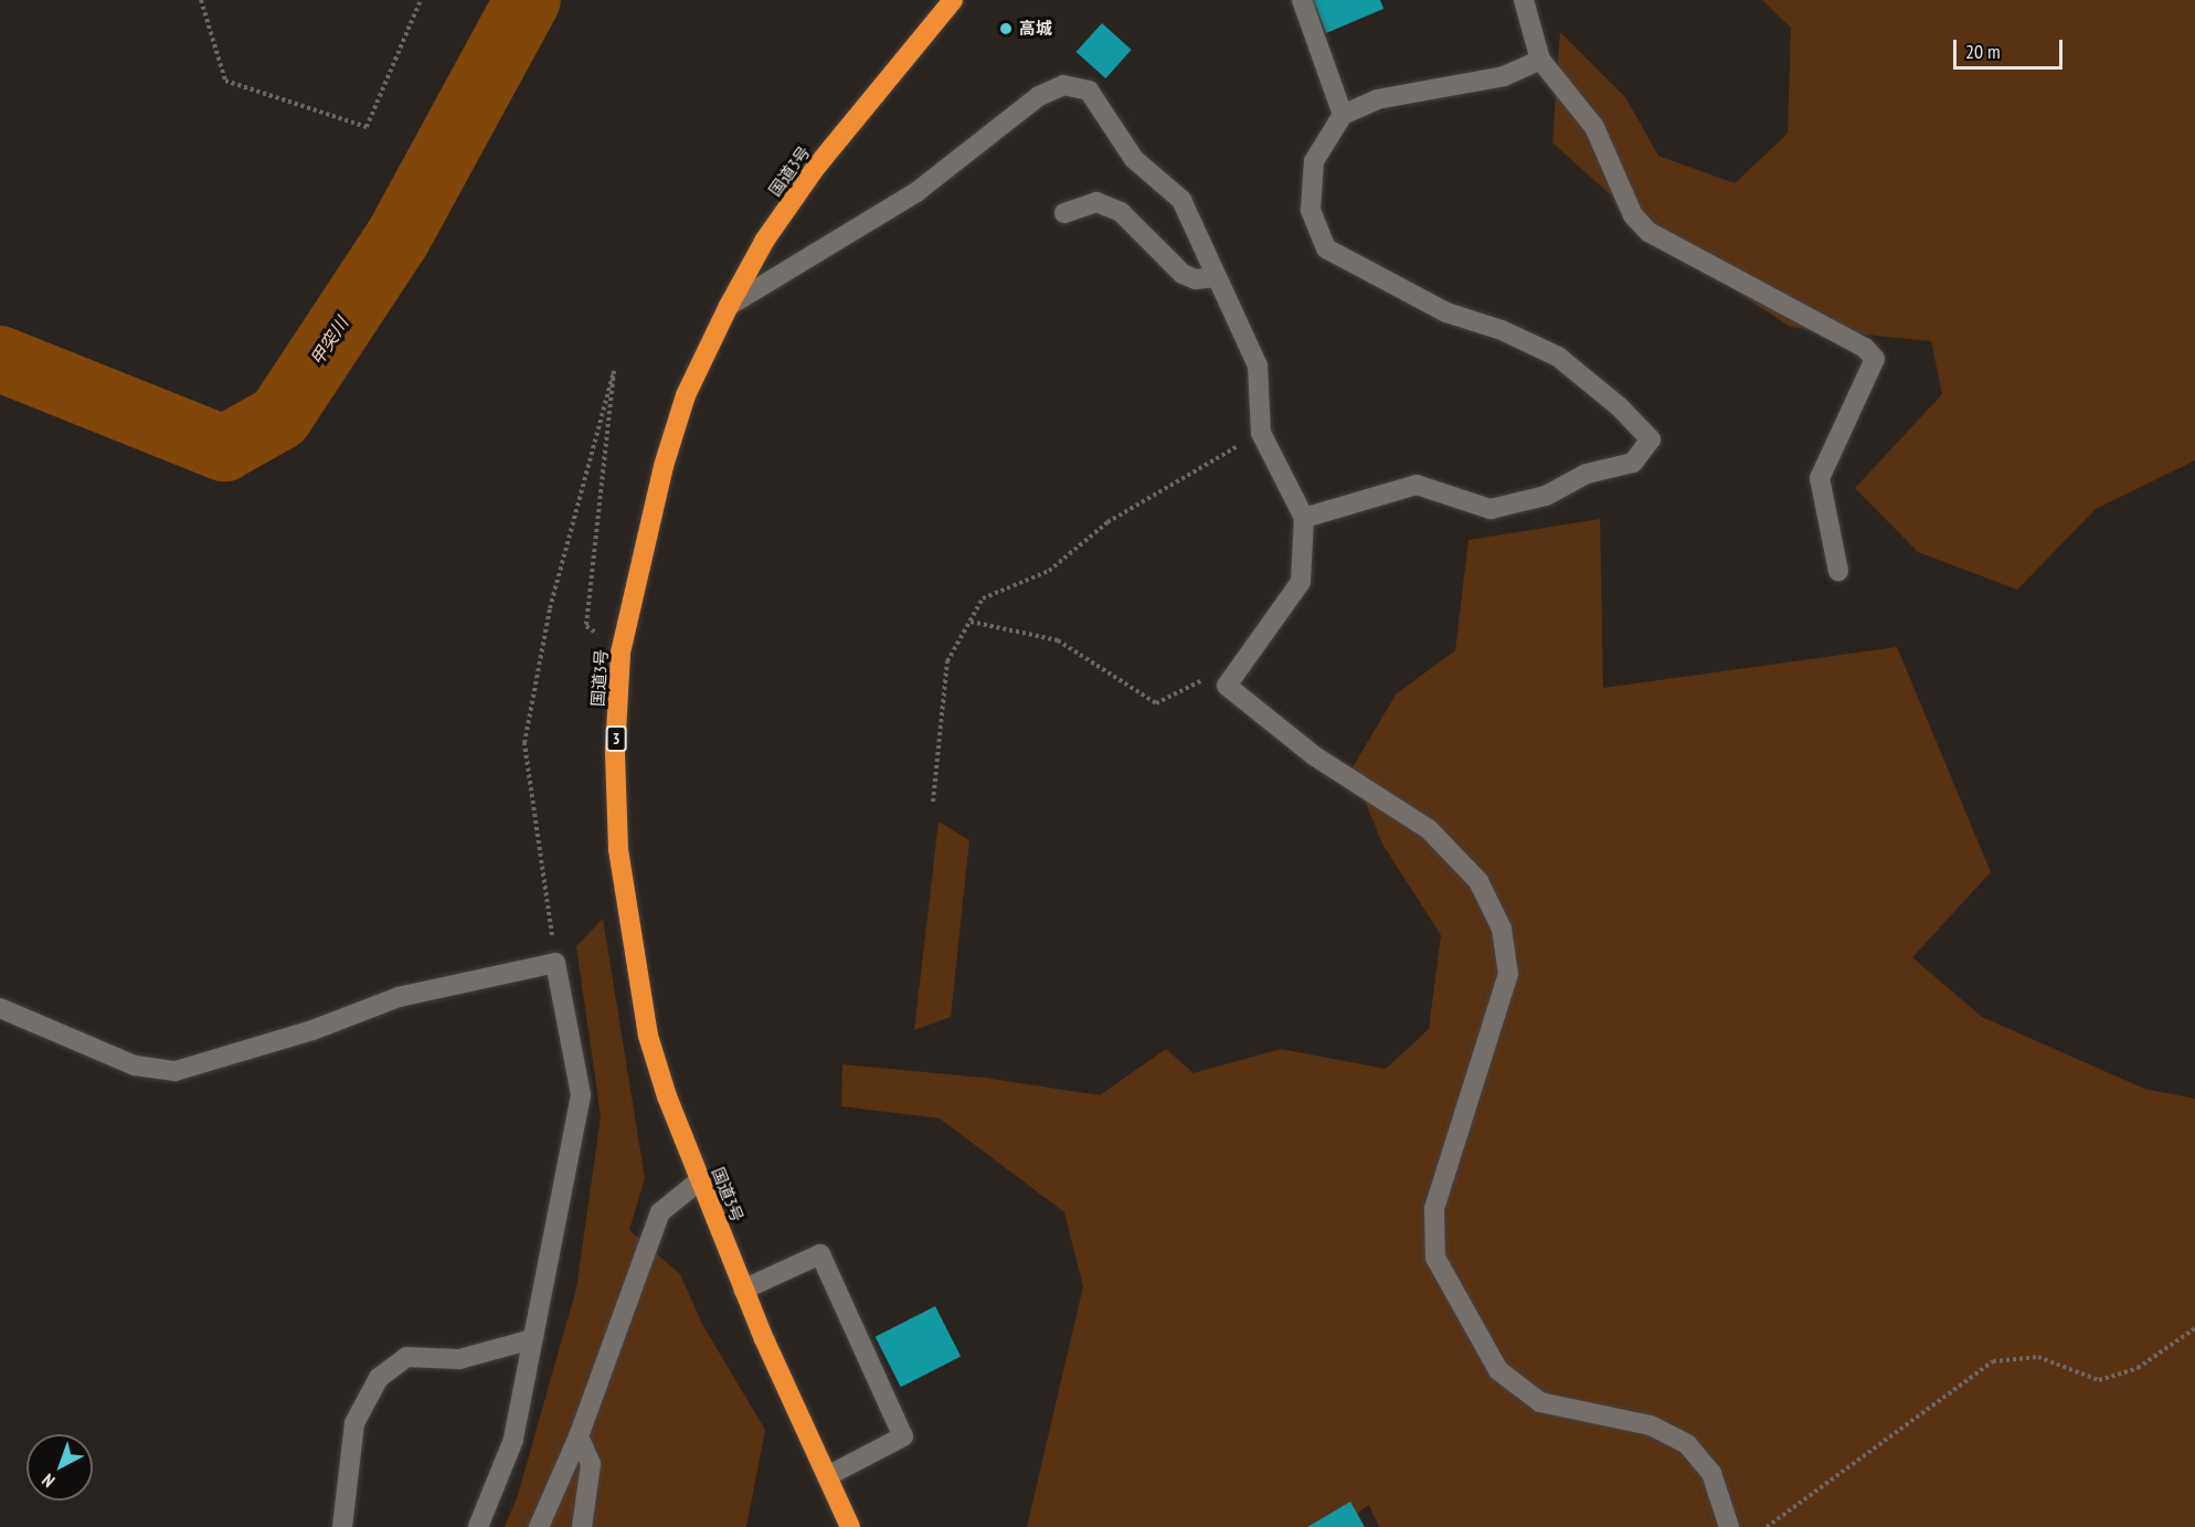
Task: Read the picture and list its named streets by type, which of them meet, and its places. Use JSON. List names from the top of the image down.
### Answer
{
  "streets": {
    "highway": ["国道3号", "3"]
  },
  "water": ["甲突川"],
  "places": ["高城"],
  "scale_bar": "20 m",
  "north": "bottom left"
}
